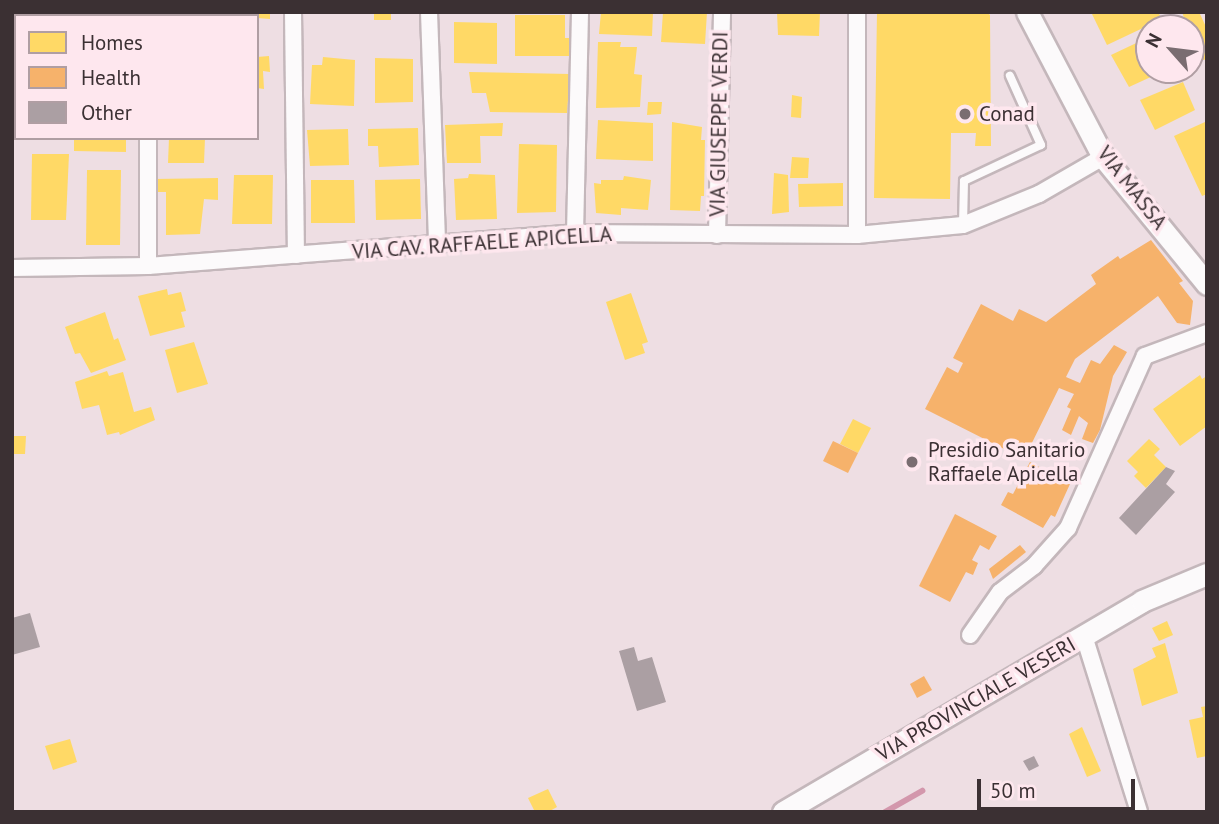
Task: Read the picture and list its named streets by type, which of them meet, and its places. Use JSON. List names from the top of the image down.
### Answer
{
  "streets": {
    "street": [
      "VIA GIUSEPPE VERDI",
      "VIA MASSA",
      "VIA CAV. RAFFAELE APICELLA",
      "VIA PROVINCIALE VESERI"
    ]
  },
  "crossings": [
    ["VIA GIUSEPPE VERDI", "VIA CAV. RAFFAELE APICELLA"],
    ["VIA MASSA", "VIA CAV. RAFFAELE APICELLA"]
  ],
  "places": ["Conad", "Presidio Sanitario Raffaele Apicella"],
  "legend": ["Homes", "Health", "Other"],
  "scale_bar": "50 m",
  "north": "top left"
}
